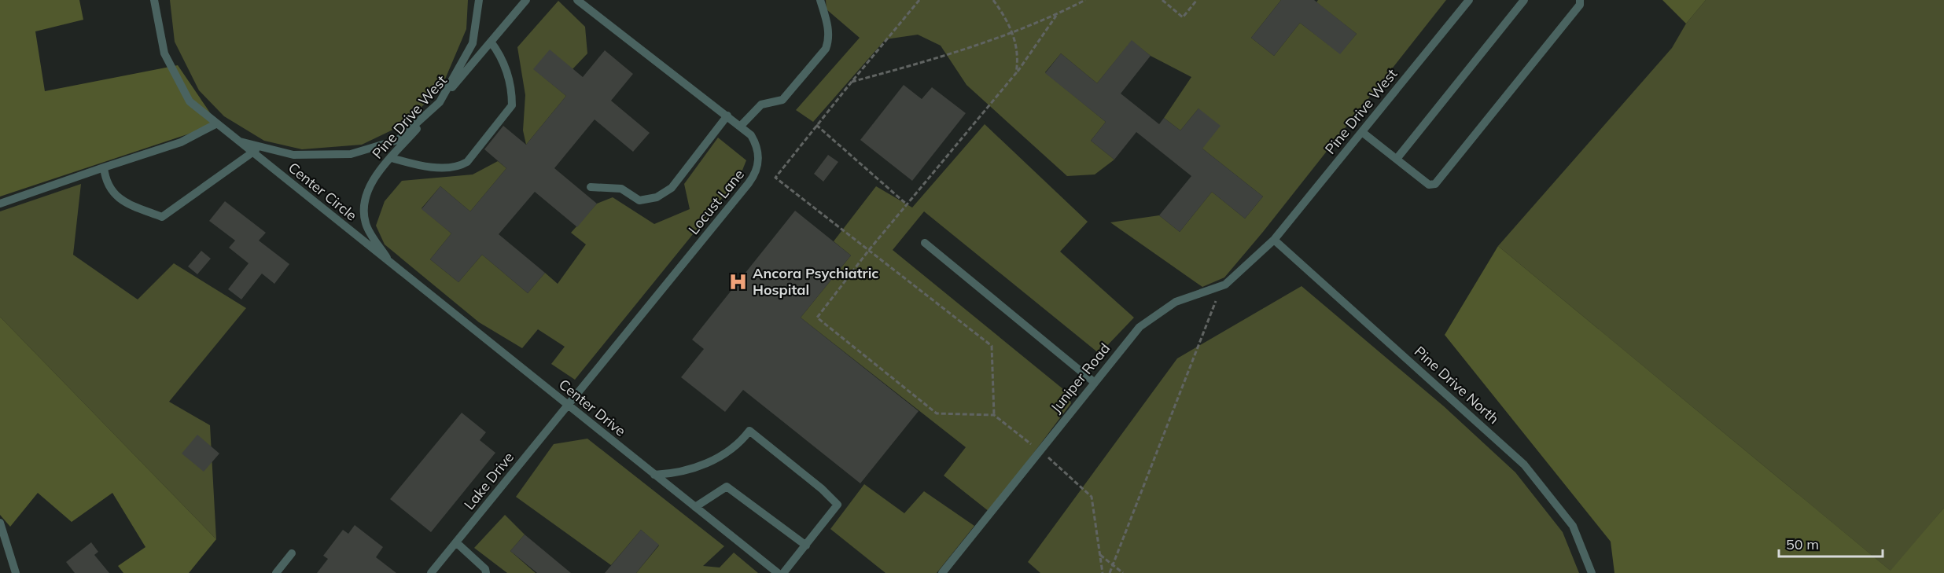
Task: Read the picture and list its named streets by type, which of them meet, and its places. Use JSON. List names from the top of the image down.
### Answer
{
  "streets": {
    "lane": [
      "Pine Drive West",
      "Center Circle",
      "Locust Lane",
      "Juniper Road",
      "Pine Drive North",
      "Center Drive",
      "Lake Drive"
    ]
  },
  "crossings": [
    ["Pine Drive West", "Center Circle"],
    ["Pine Drive West", "Juniper Road"],
    ["Pine Drive West", "Pine Drive North"],
    ["Center Circle", "Center Drive"],
    ["Locust Lane", "Center Drive"],
    ["Locust Lane", "Lake Drive"],
    ["Juniper Road", "Pine Drive North"],
    ["Center Drive", "Lake Drive"]
  ],
  "places": {
    "hospital": ["Ancora Psychiatric Hospital"]
  },
  "scale_bar": "50 m"
}
